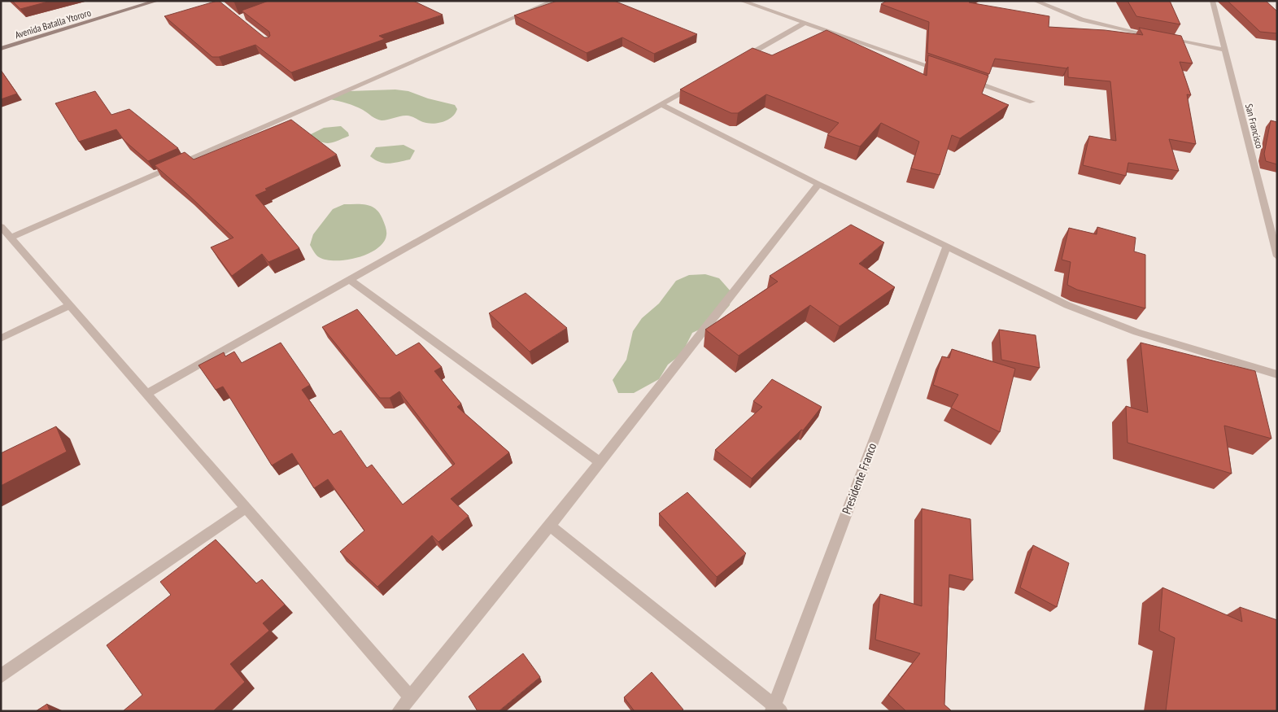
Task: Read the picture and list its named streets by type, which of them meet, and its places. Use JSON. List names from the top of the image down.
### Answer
{
  "streets": {
    "street": ["Avenida Batalla Ytororo", "San Francisco", "Presidente Franco"]
  }
}
